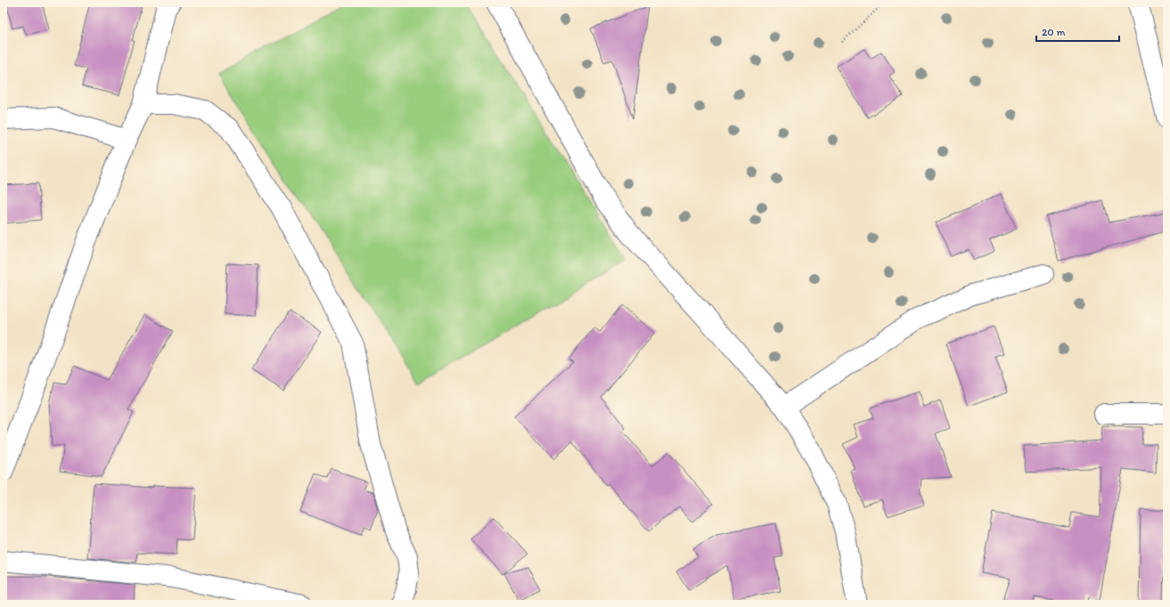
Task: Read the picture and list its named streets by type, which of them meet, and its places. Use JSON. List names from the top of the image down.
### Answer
{
  "scale_bar": "20 m"
}
